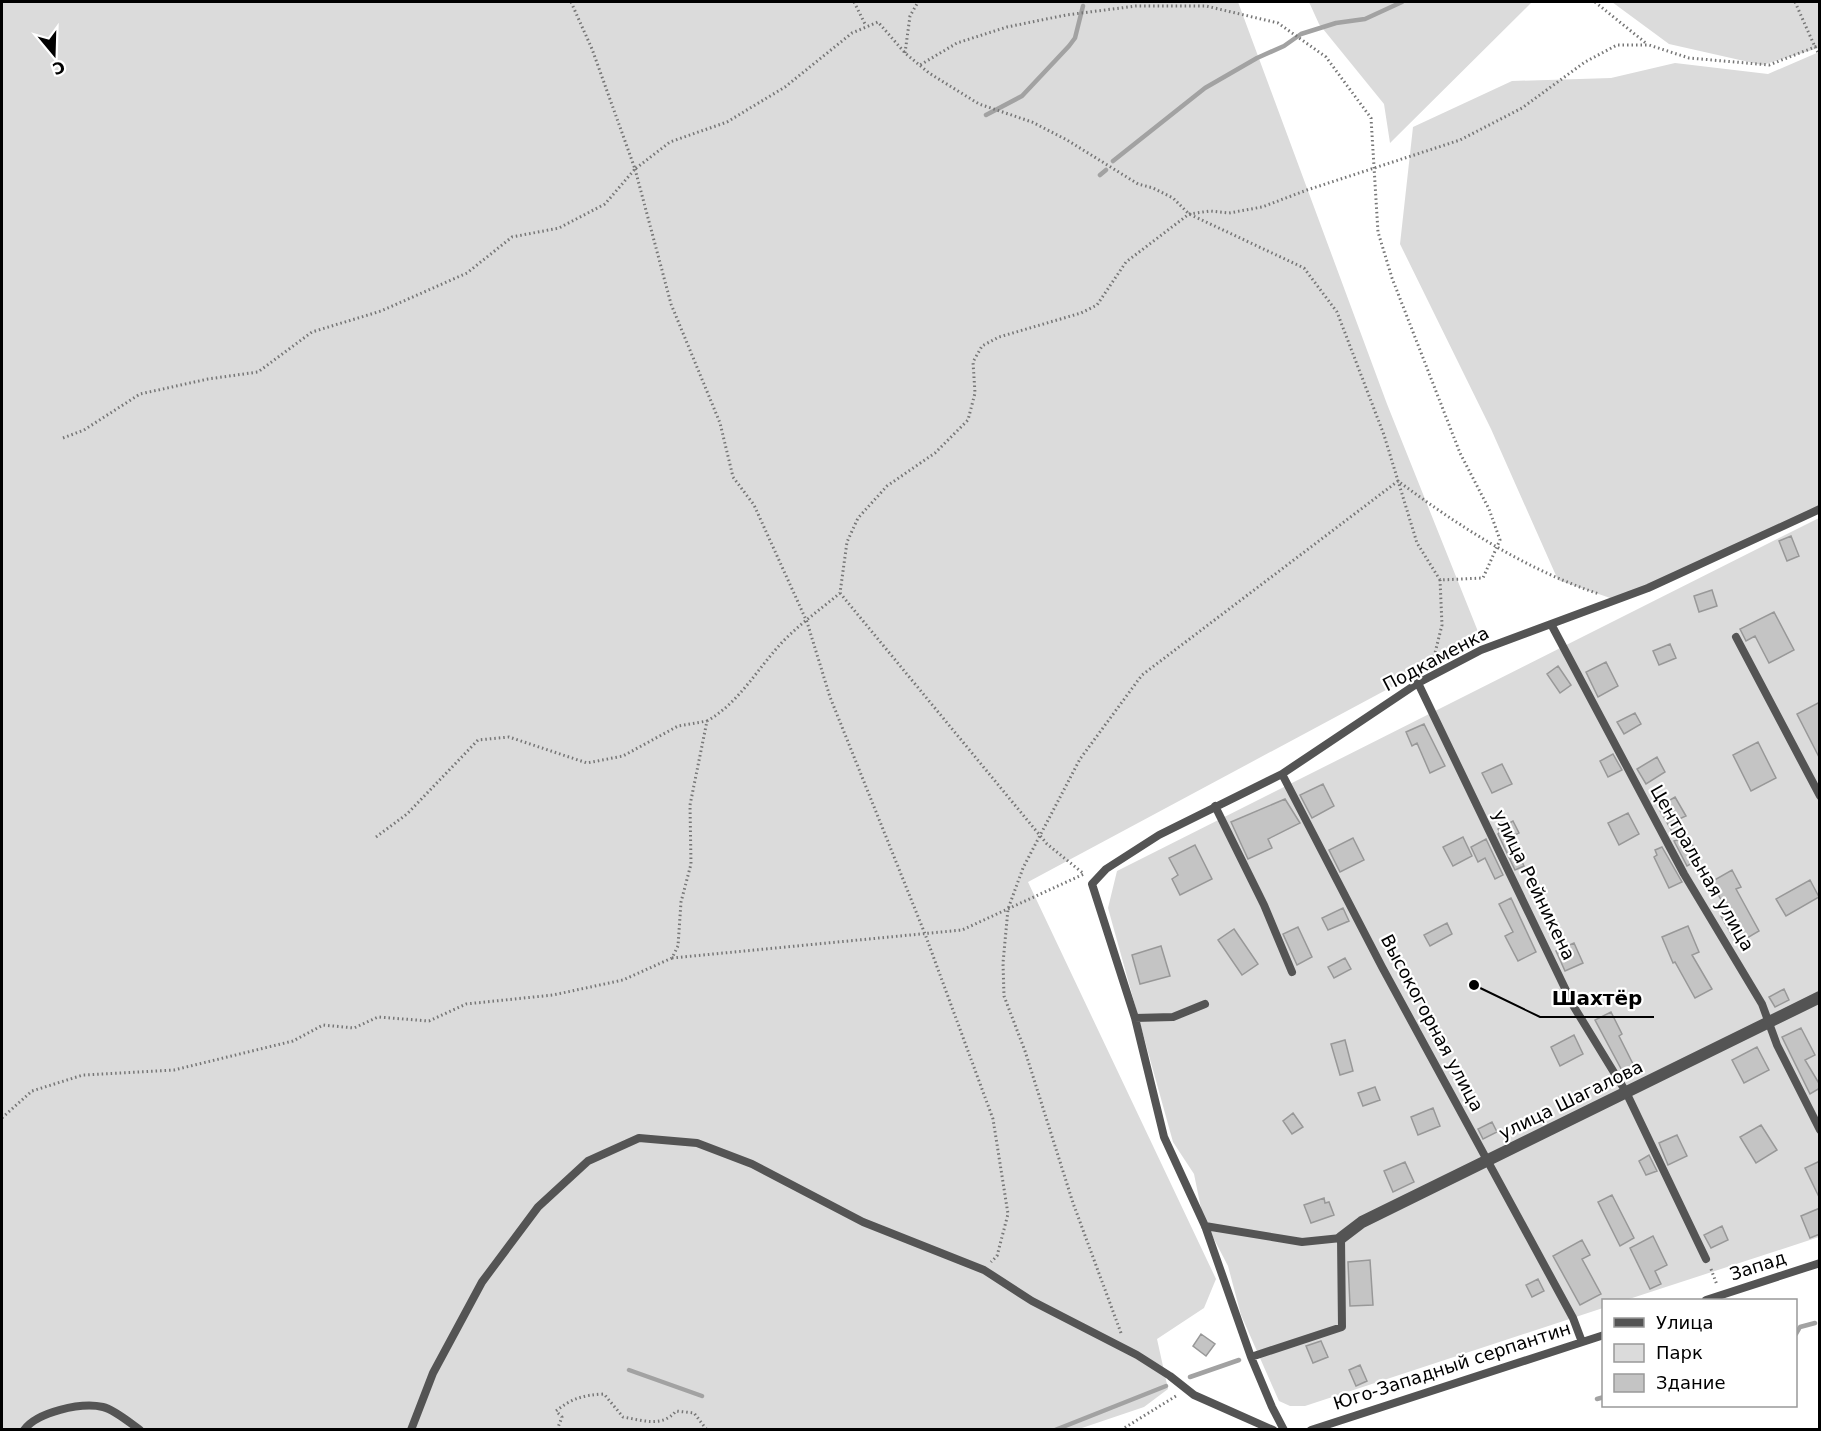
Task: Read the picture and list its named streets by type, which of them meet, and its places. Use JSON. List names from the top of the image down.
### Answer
{
  "streets": {
    "street": ["улица Шагалова"],
    "lane": [
      "Подкаменка",
      "Центральная улица",
      "улица Рейникена",
      "Высокогорная улица",
      "Юго-Западный серпантин"
    ]
  },
  "crossings": [
    ["Подкаменка", "Центральная улица"],
    ["Подкаменка", "улица Рейникена"],
    ["Подкаменка", "Высокогорная улица"],
    ["Центральная улица", "улица Шагалова"],
    ["улица Рейникена", "улица Шагалова"],
    ["Высокогорная улица", "улица Шагалова"],
    ["Высокогорная улица", "Юго-Западный серпантин"]
  ],
  "places": ["Шахтёр"],
  "legend": ["Улица", "Парк", "Здание"],
  "north": "bottom"
}
